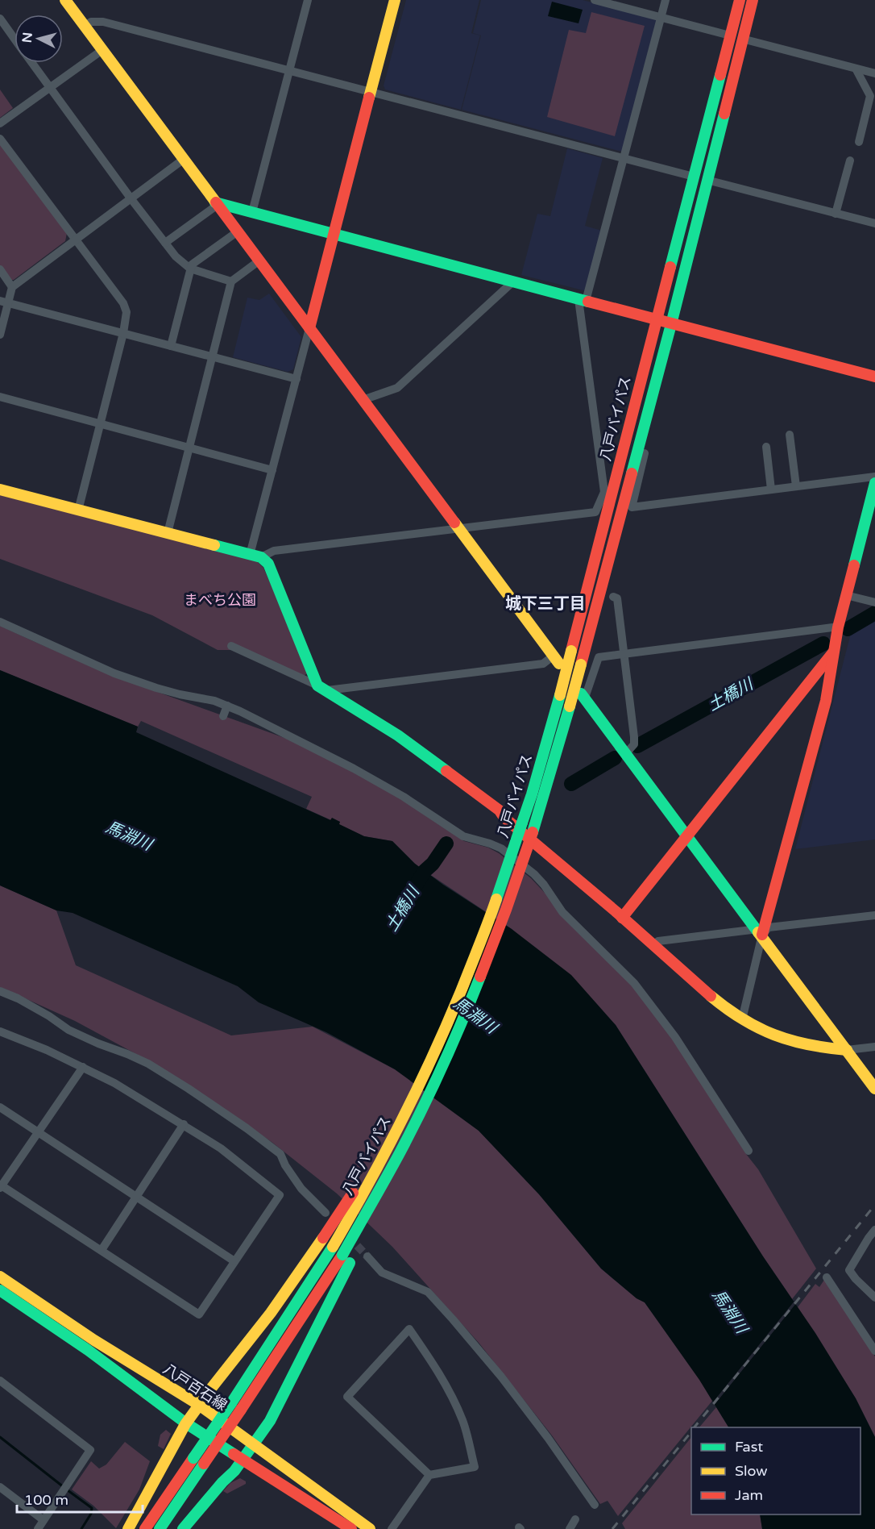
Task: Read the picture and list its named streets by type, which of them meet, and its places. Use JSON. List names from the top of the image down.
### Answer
{
  "streets": {
    "main road": ["八戸バイパス", "八戸百石線"]
  },
  "districts": ["城下三丁目"],
  "water": ["土橋川", "馬淵川"],
  "parks": ["まべち公園"],
  "legend": ["Fast", "Slow", "Jam"],
  "scale_bar": "100 m",
  "north": "left"
}
